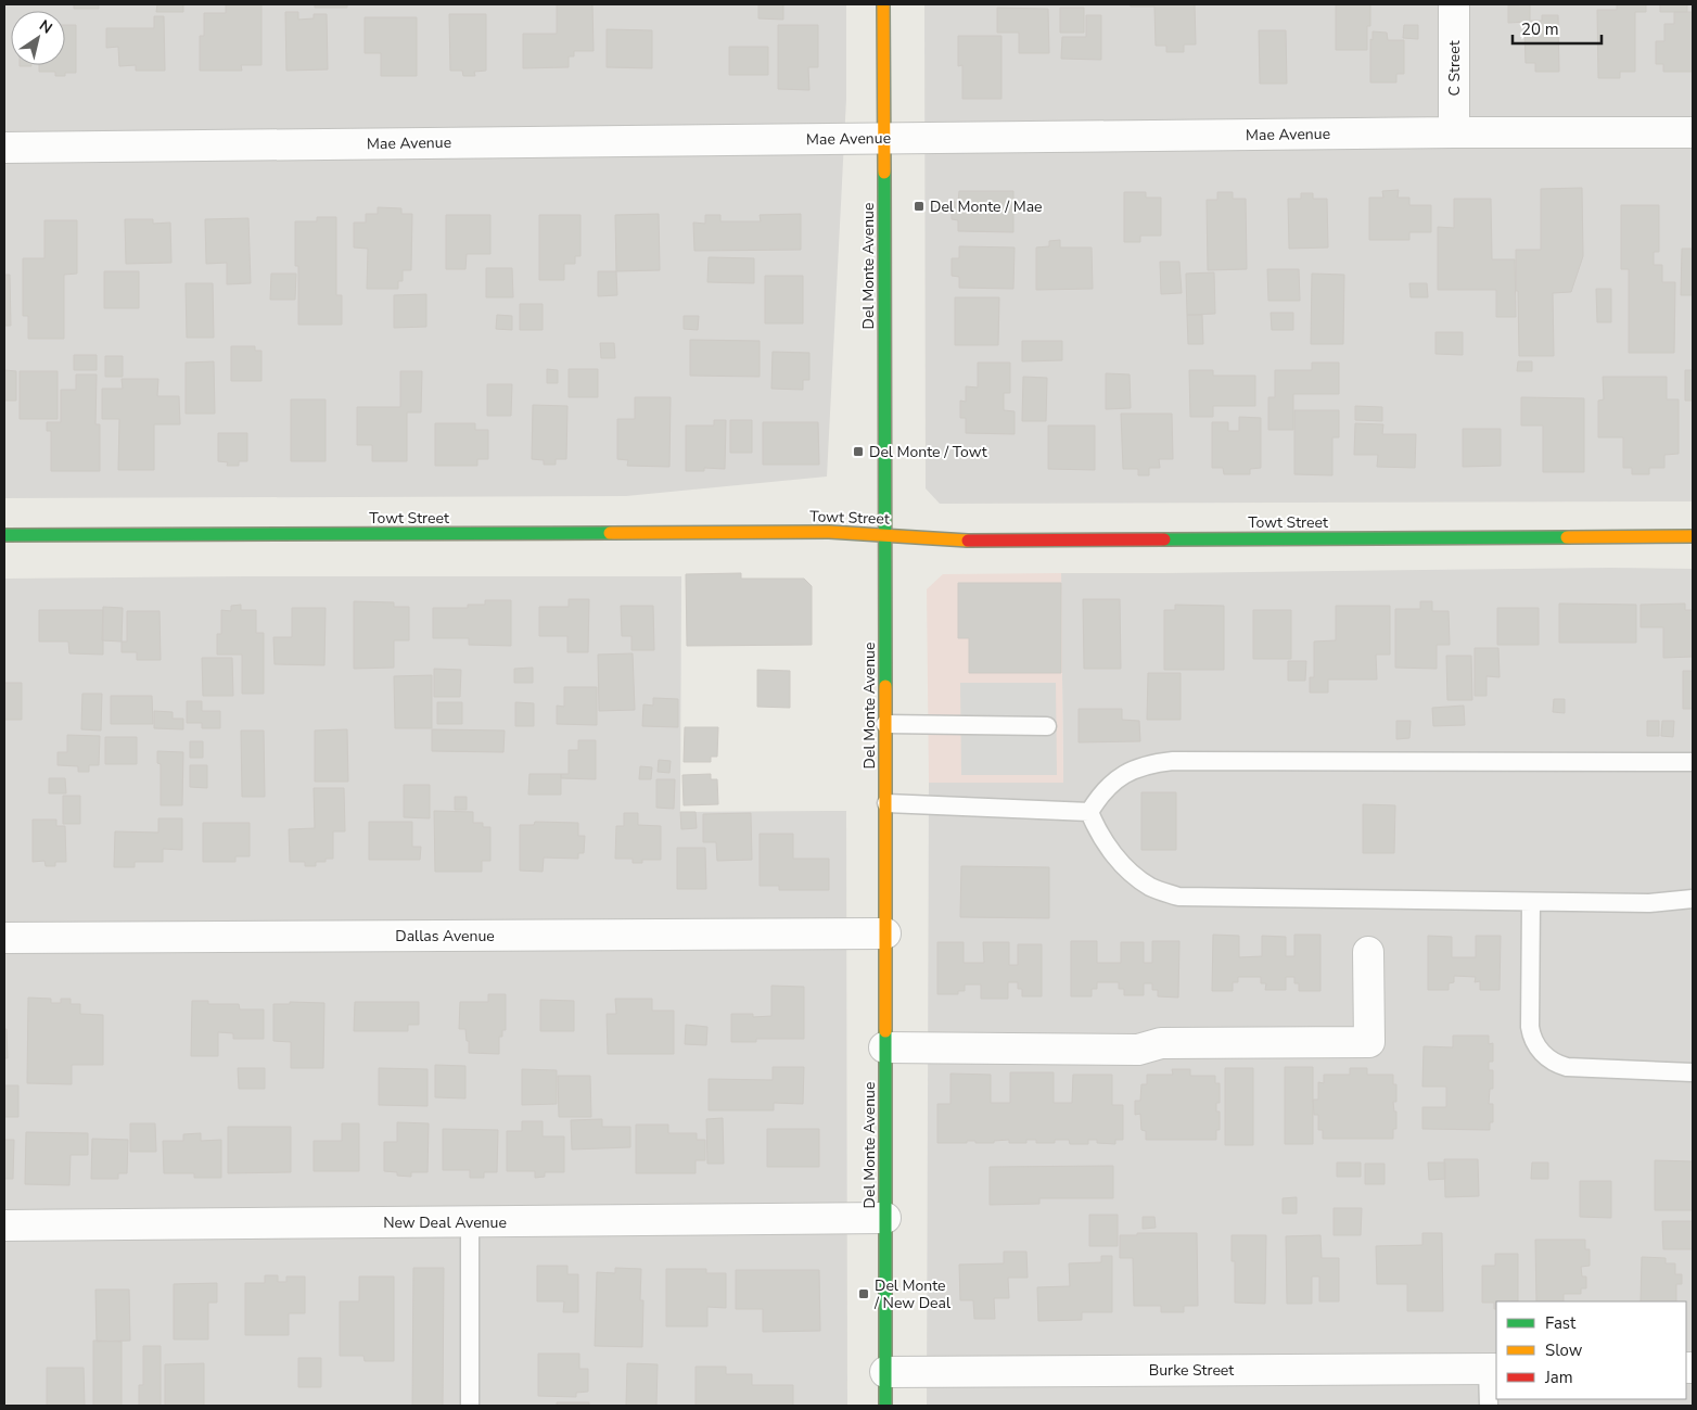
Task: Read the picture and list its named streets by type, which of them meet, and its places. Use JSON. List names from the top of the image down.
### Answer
{
  "streets": {
    "street": [
      "C Street",
      "Mae Avenue",
      "Del Monte Avenue",
      "Towt Street",
      "Dallas Avenue",
      "New Deal Avenue",
      "Burke Street"
    ]
  },
  "crossings": [
    ["C Street", "Mae Avenue"],
    ["Mae Avenue", "Del Monte Avenue"],
    ["Del Monte Avenue", "Towt Street"],
    ["Del Monte Avenue", "Dallas Avenue"],
    ["Del Monte Avenue", "New Deal Avenue"],
    ["Del Monte Avenue", "Burke Street"]
  ],
  "places": {
    "transit": ["Del Monte / Mae", "Del Monte / Towt", "Del Monte / New Deal"]
  },
  "legend": ["Fast", "Slow", "Jam"],
  "scale_bar": "20 m",
  "north": "top right"
}
